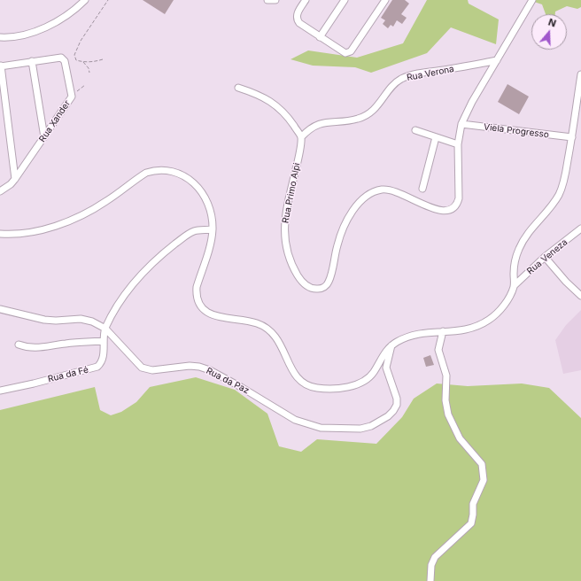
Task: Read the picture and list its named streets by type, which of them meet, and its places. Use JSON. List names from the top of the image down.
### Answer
{
  "streets": {
    "street": [
      "Rua Verona",
      "Rua Xander",
      "Viela Progresso",
      "Rua Primo Alpi",
      "Rua Veneza",
      "Rua da Fé",
      "Rua da Paz"
    ]
  },
  "crossings": [
    ["Rua Verona", "Rua Primo Alpi"],
    ["Viela Progresso", "Rua Primo Alpi"],
    ["Rua da Fé", "Rua da Paz"]
  ],
  "north": "top"
}
